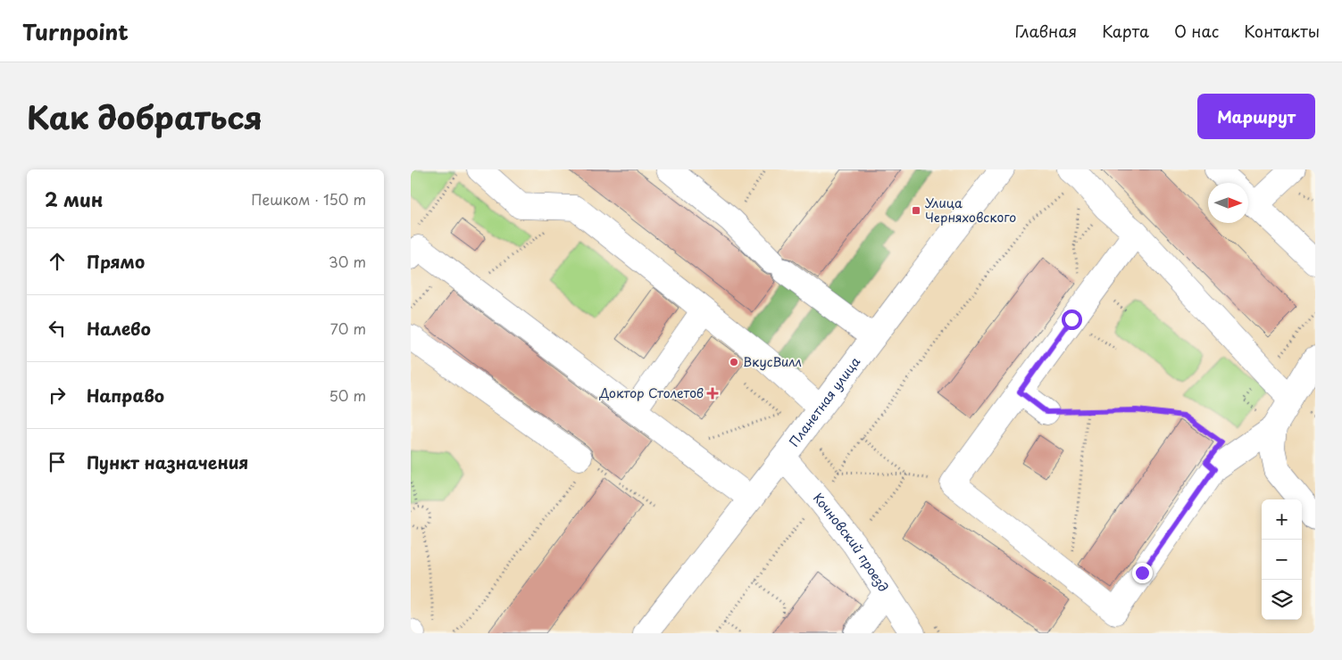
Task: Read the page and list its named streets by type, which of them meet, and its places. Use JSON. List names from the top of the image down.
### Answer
{
  "streets": {
    "street": ["Планетная улица", "Кочновский проезд"]
  },
  "crossings": [
    ["Планетная улица", "Кочновский проезд"]
  ],
  "places": {
    "transit": ["Улица Черняховского"],
    "other": ["ВкусВилл"],
    "health": ["Доктор Столетов"]
  },
  "north": "right",
  "page": {
    "header": "Turnpoint",
    "nav": [
      "Главная",
      "Карта",
      "О нас",
      "Контакты"
    ],
    "title": "Как добраться",
    "buttons": "Маршрут",
    "heading": ["2 мин", "Пешком · 150 m"],
    "list": [
      ["Прямо", "30 m"],
      ["Налево", "70 m"],
      ["Направо", "50 m"],
      "Пункт назначения"
    ],
    "map_buttons": ["+", "−"]
  }
}
